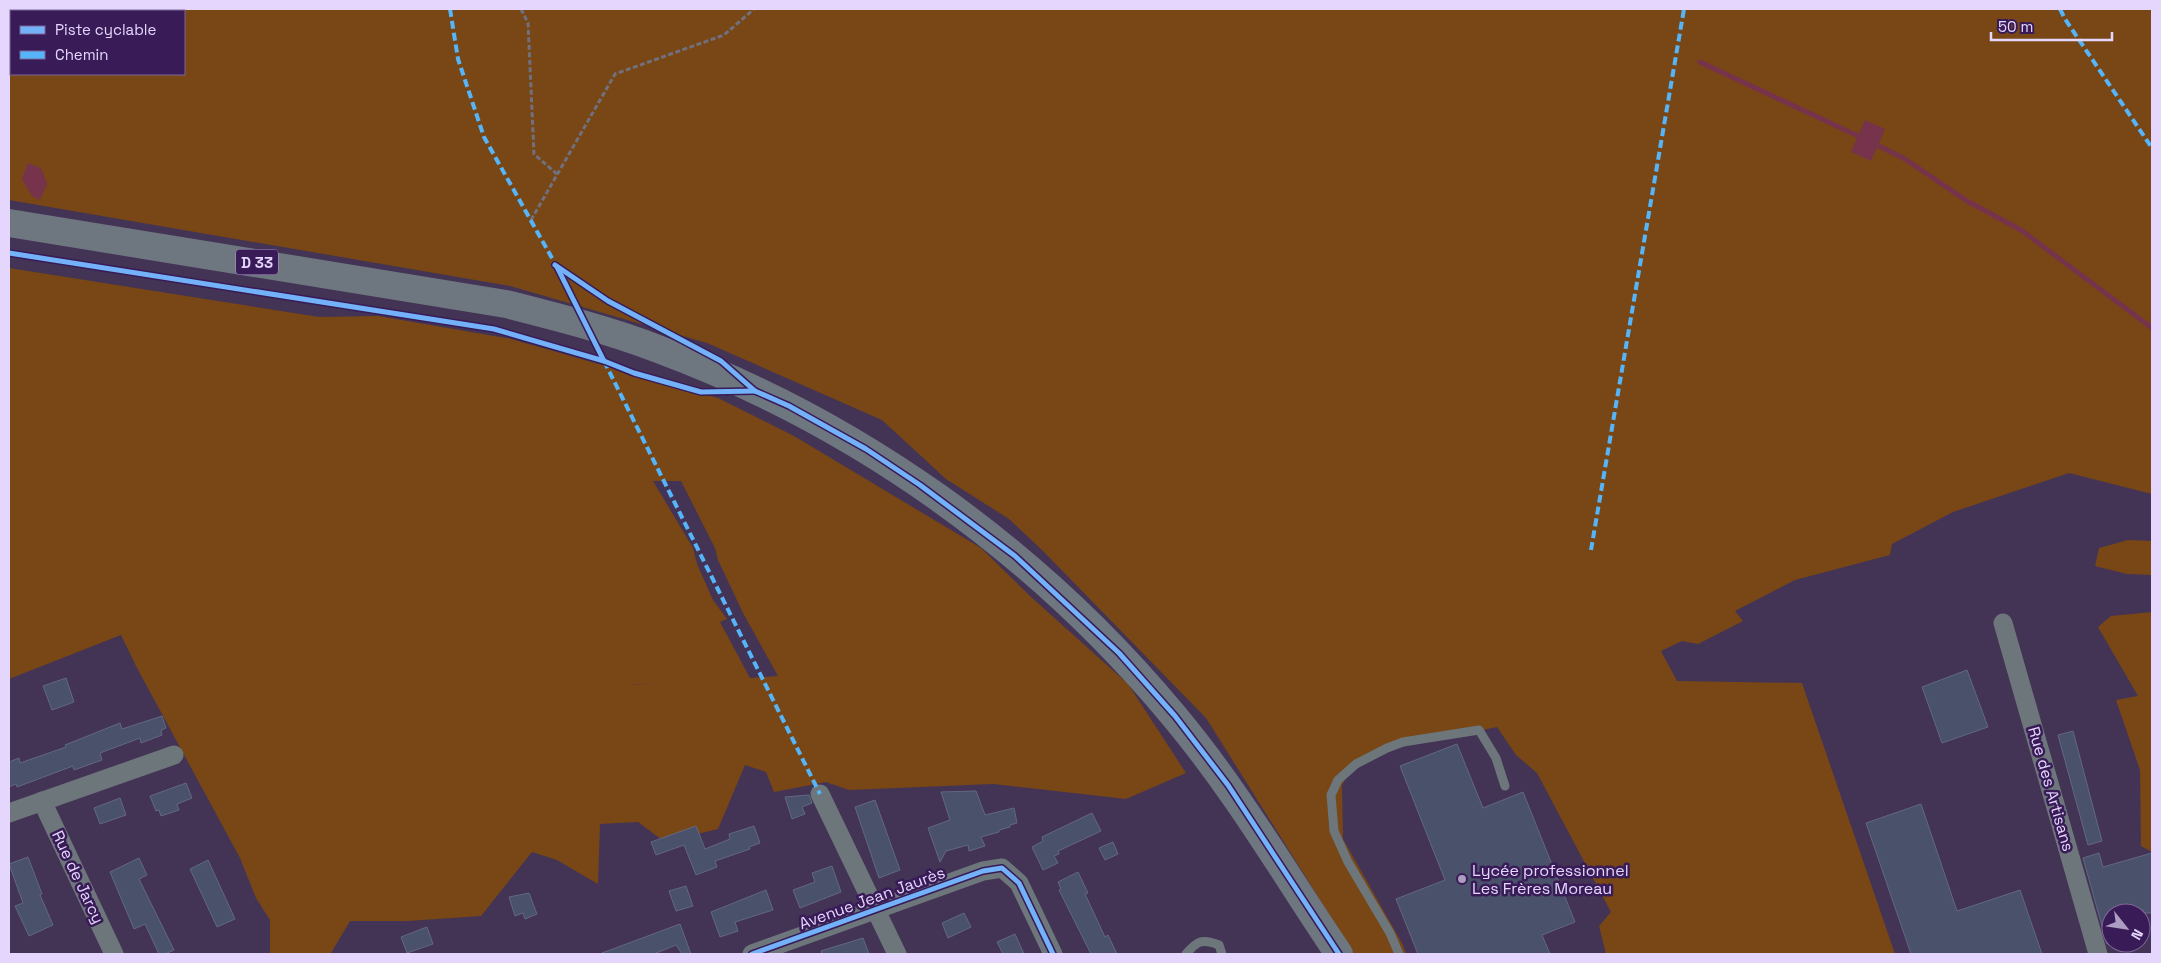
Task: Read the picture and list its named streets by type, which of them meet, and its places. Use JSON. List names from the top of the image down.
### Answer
{
  "streets": {
    "main road": ["D 33"],
    "street": ["Rue des Artisans", "Rue de Jarcy", "Avenue Jean Jaurès"]
  },
  "places": ["Lycée professionnel Les Frères Moreau"],
  "legend": ["Piste cyclable", "Chemin"],
  "scale_bar": "50 m",
  "north": "bottom right"
}
